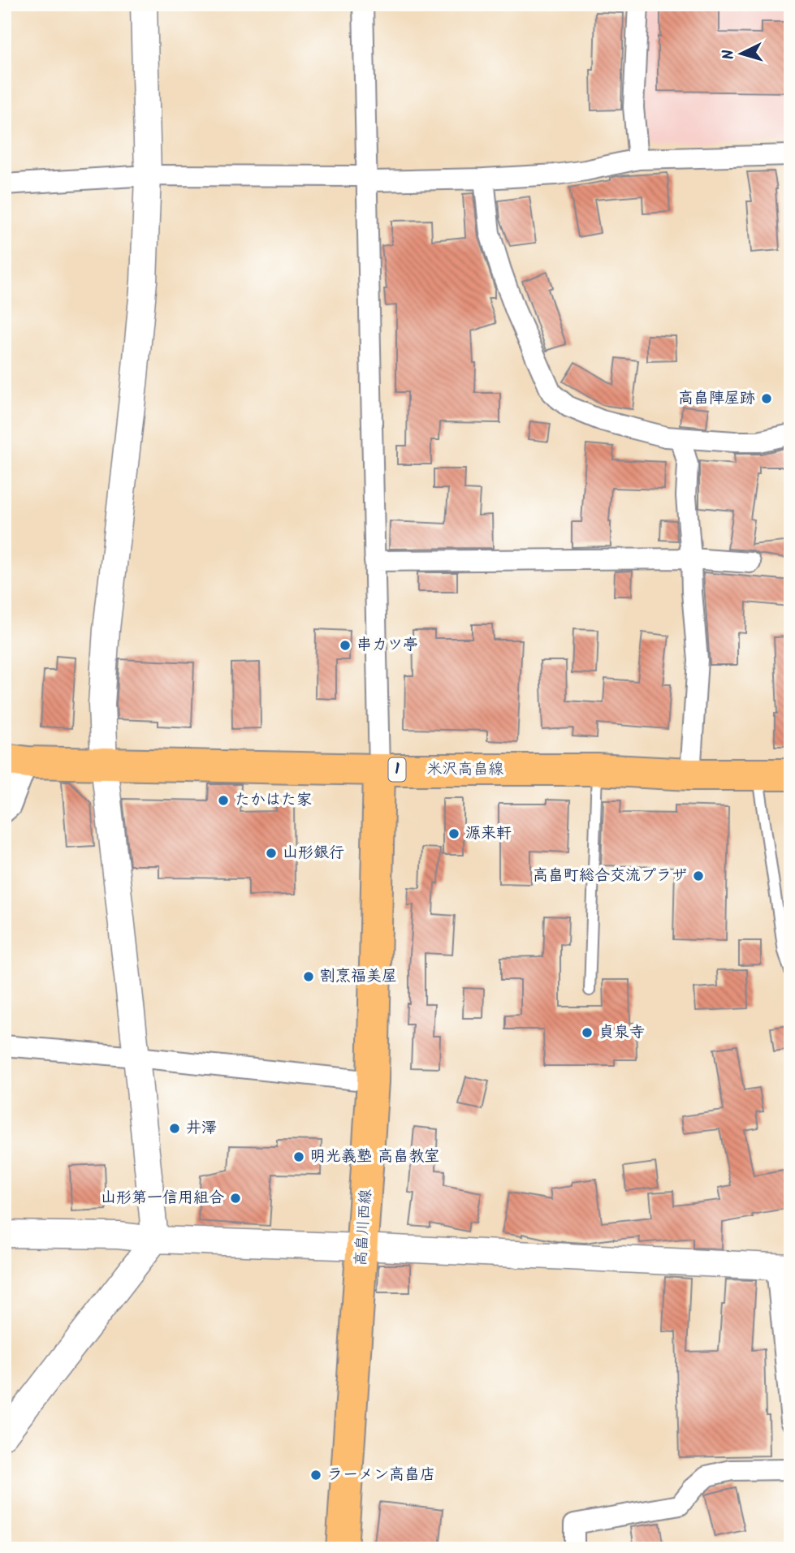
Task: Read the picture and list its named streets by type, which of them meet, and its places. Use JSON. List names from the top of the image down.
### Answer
{
  "streets": {
    "main road": ["1", "米沢高畠線", "高畠川西線"]
  },
  "crossings": [
    ["米沢高畠線", "高畠川西線"]
  ],
  "places": [
    "高畠陣屋跡",
    "串カツ亭",
    "たかはた家",
    "源来軒",
    "山形銀行",
    "高畠町総合交流プラザ",
    "割烹福美屋",
    "貞泉寺",
    "井澤",
    "明光義塾 高畠教室",
    "山形第一信用組合",
    "ラーメン高畠店"
  ],
  "north": "left"
}
